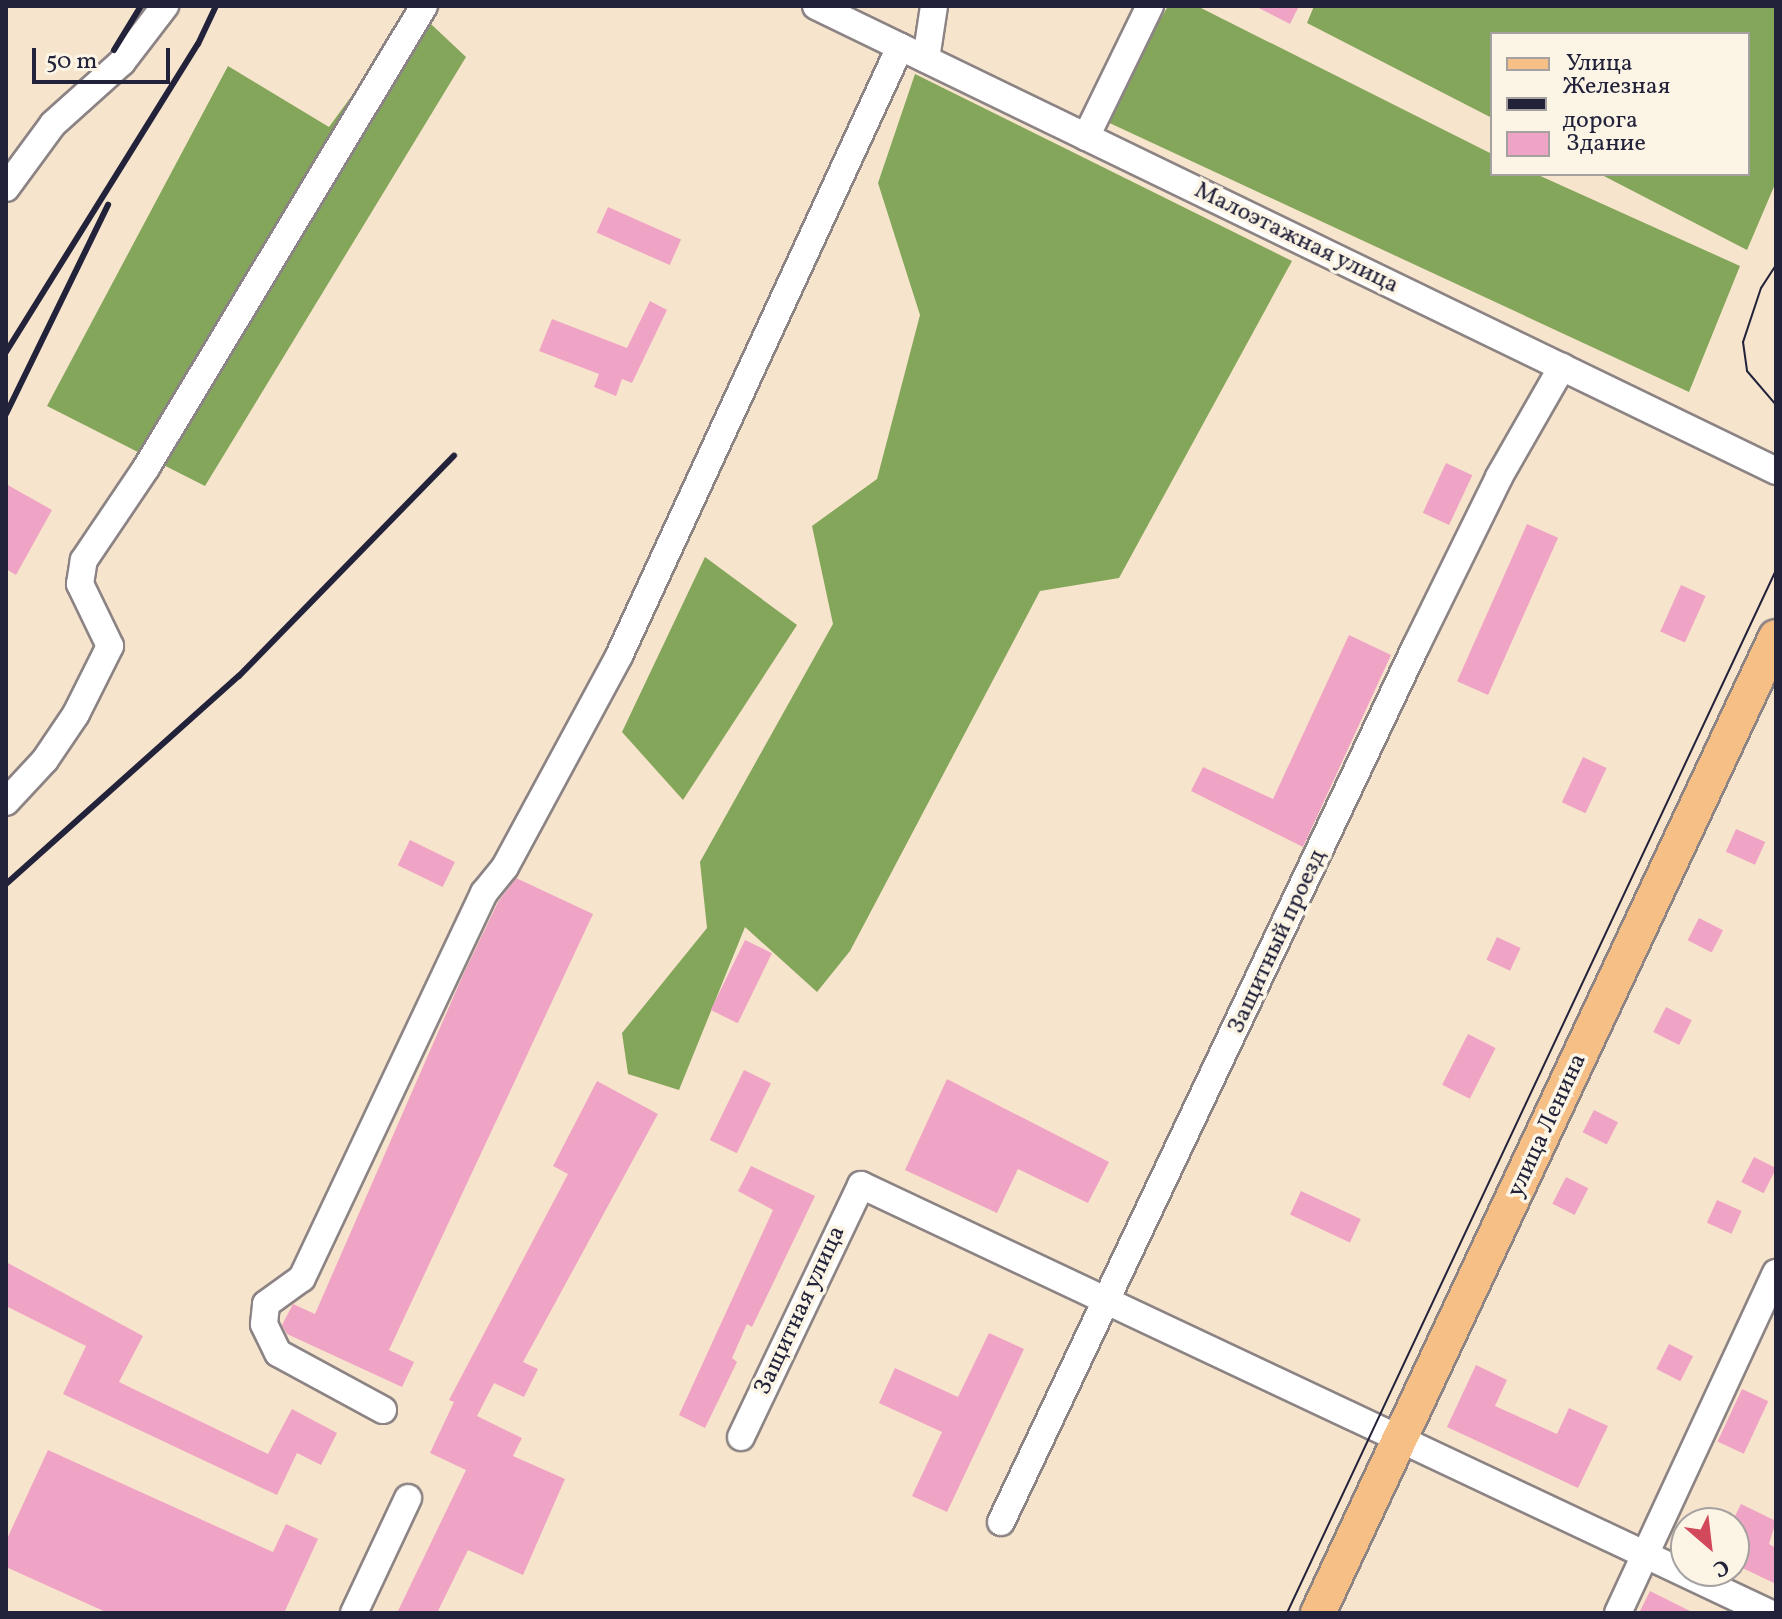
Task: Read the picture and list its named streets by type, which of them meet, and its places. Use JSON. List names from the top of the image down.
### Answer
{
  "streets": {
    "main road": ["улица Ленина"],
    "street": ["Малоэтажная улица", "Защитный проезд", "Защитная улица"]
  },
  "crossings": [
    ["Малоэтажная улица", "Защитный проезд"],
    ["Защитный проезд", "Защитная улица"]
  ],
  "legend": ["Улица", "Железная дорога", "Здание"],
  "scale_bar": "50 m",
  "north": "bottom right"
}
